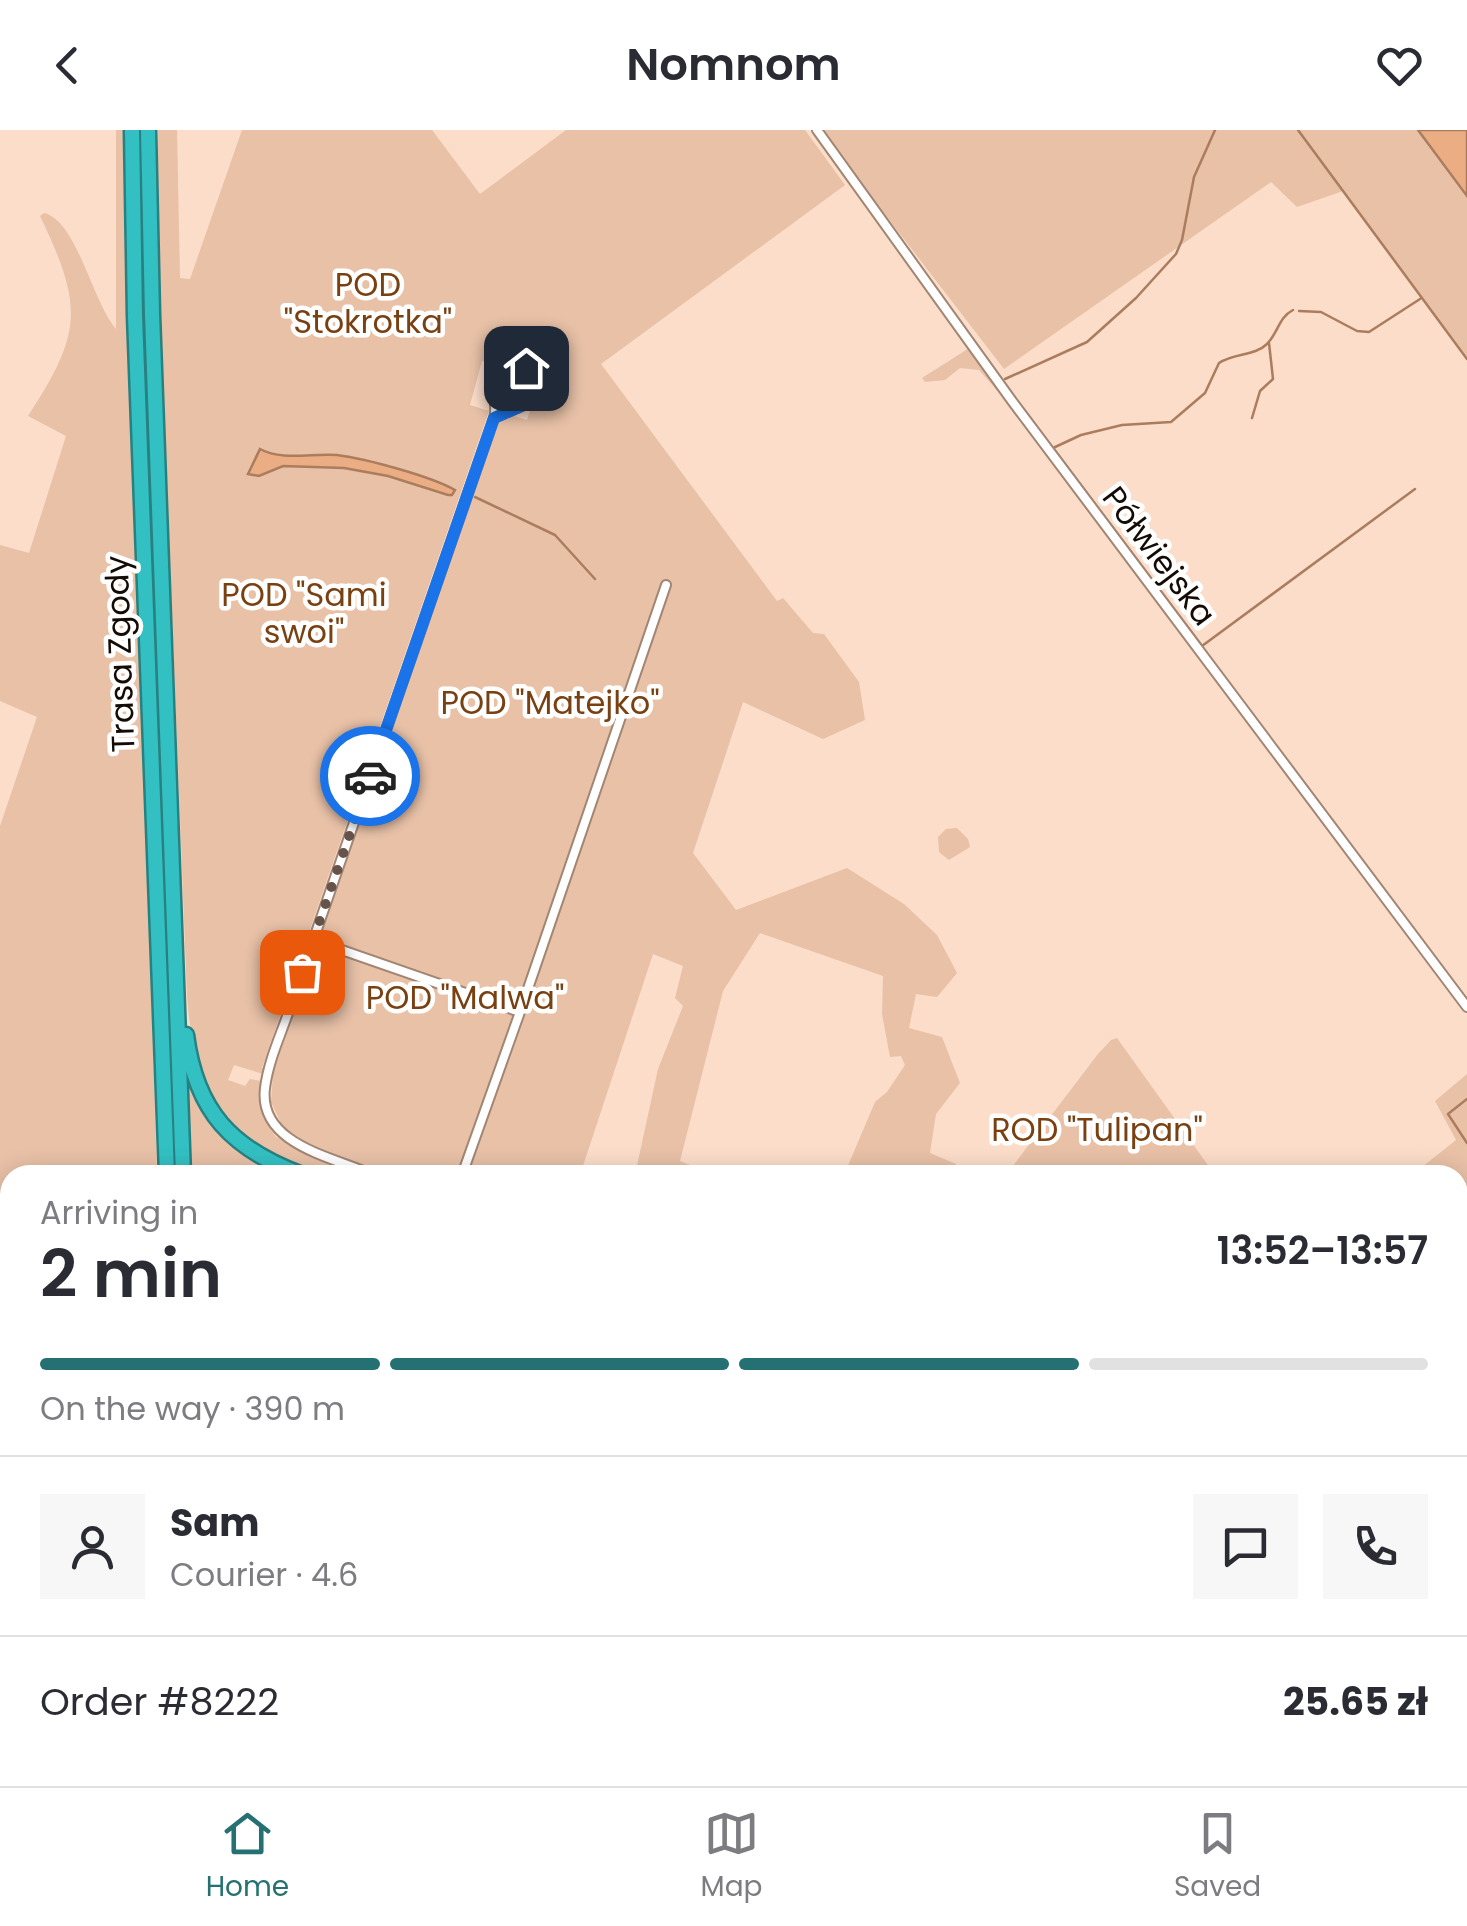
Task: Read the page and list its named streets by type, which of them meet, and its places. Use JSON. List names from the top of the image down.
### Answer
{
  "streets": {
    "highway": ["Trasa Zgody"],
    "street": ["Półwiejska"]
  },
  "parks": [
    "POD \"Stokrotka\"",
    "POD \"Sami swoi\"",
    "POD \"Matejko\"",
    "POD \"Malwa\"",
    "ROD \"Tulipan\""
  ],
  "page": {
    "header": "Nomnom",
    "heading": ["2 min", "Arriving in", "13:52–13:57"],
    "panel": [
      "Sam",
      "Courier · 4.6",
      "Order #8222",
      "25.65 zł"
    ],
    "bar": "On the way · 390 m",
    "tabs": ["Home", "Map", "Saved"]
  }
}
